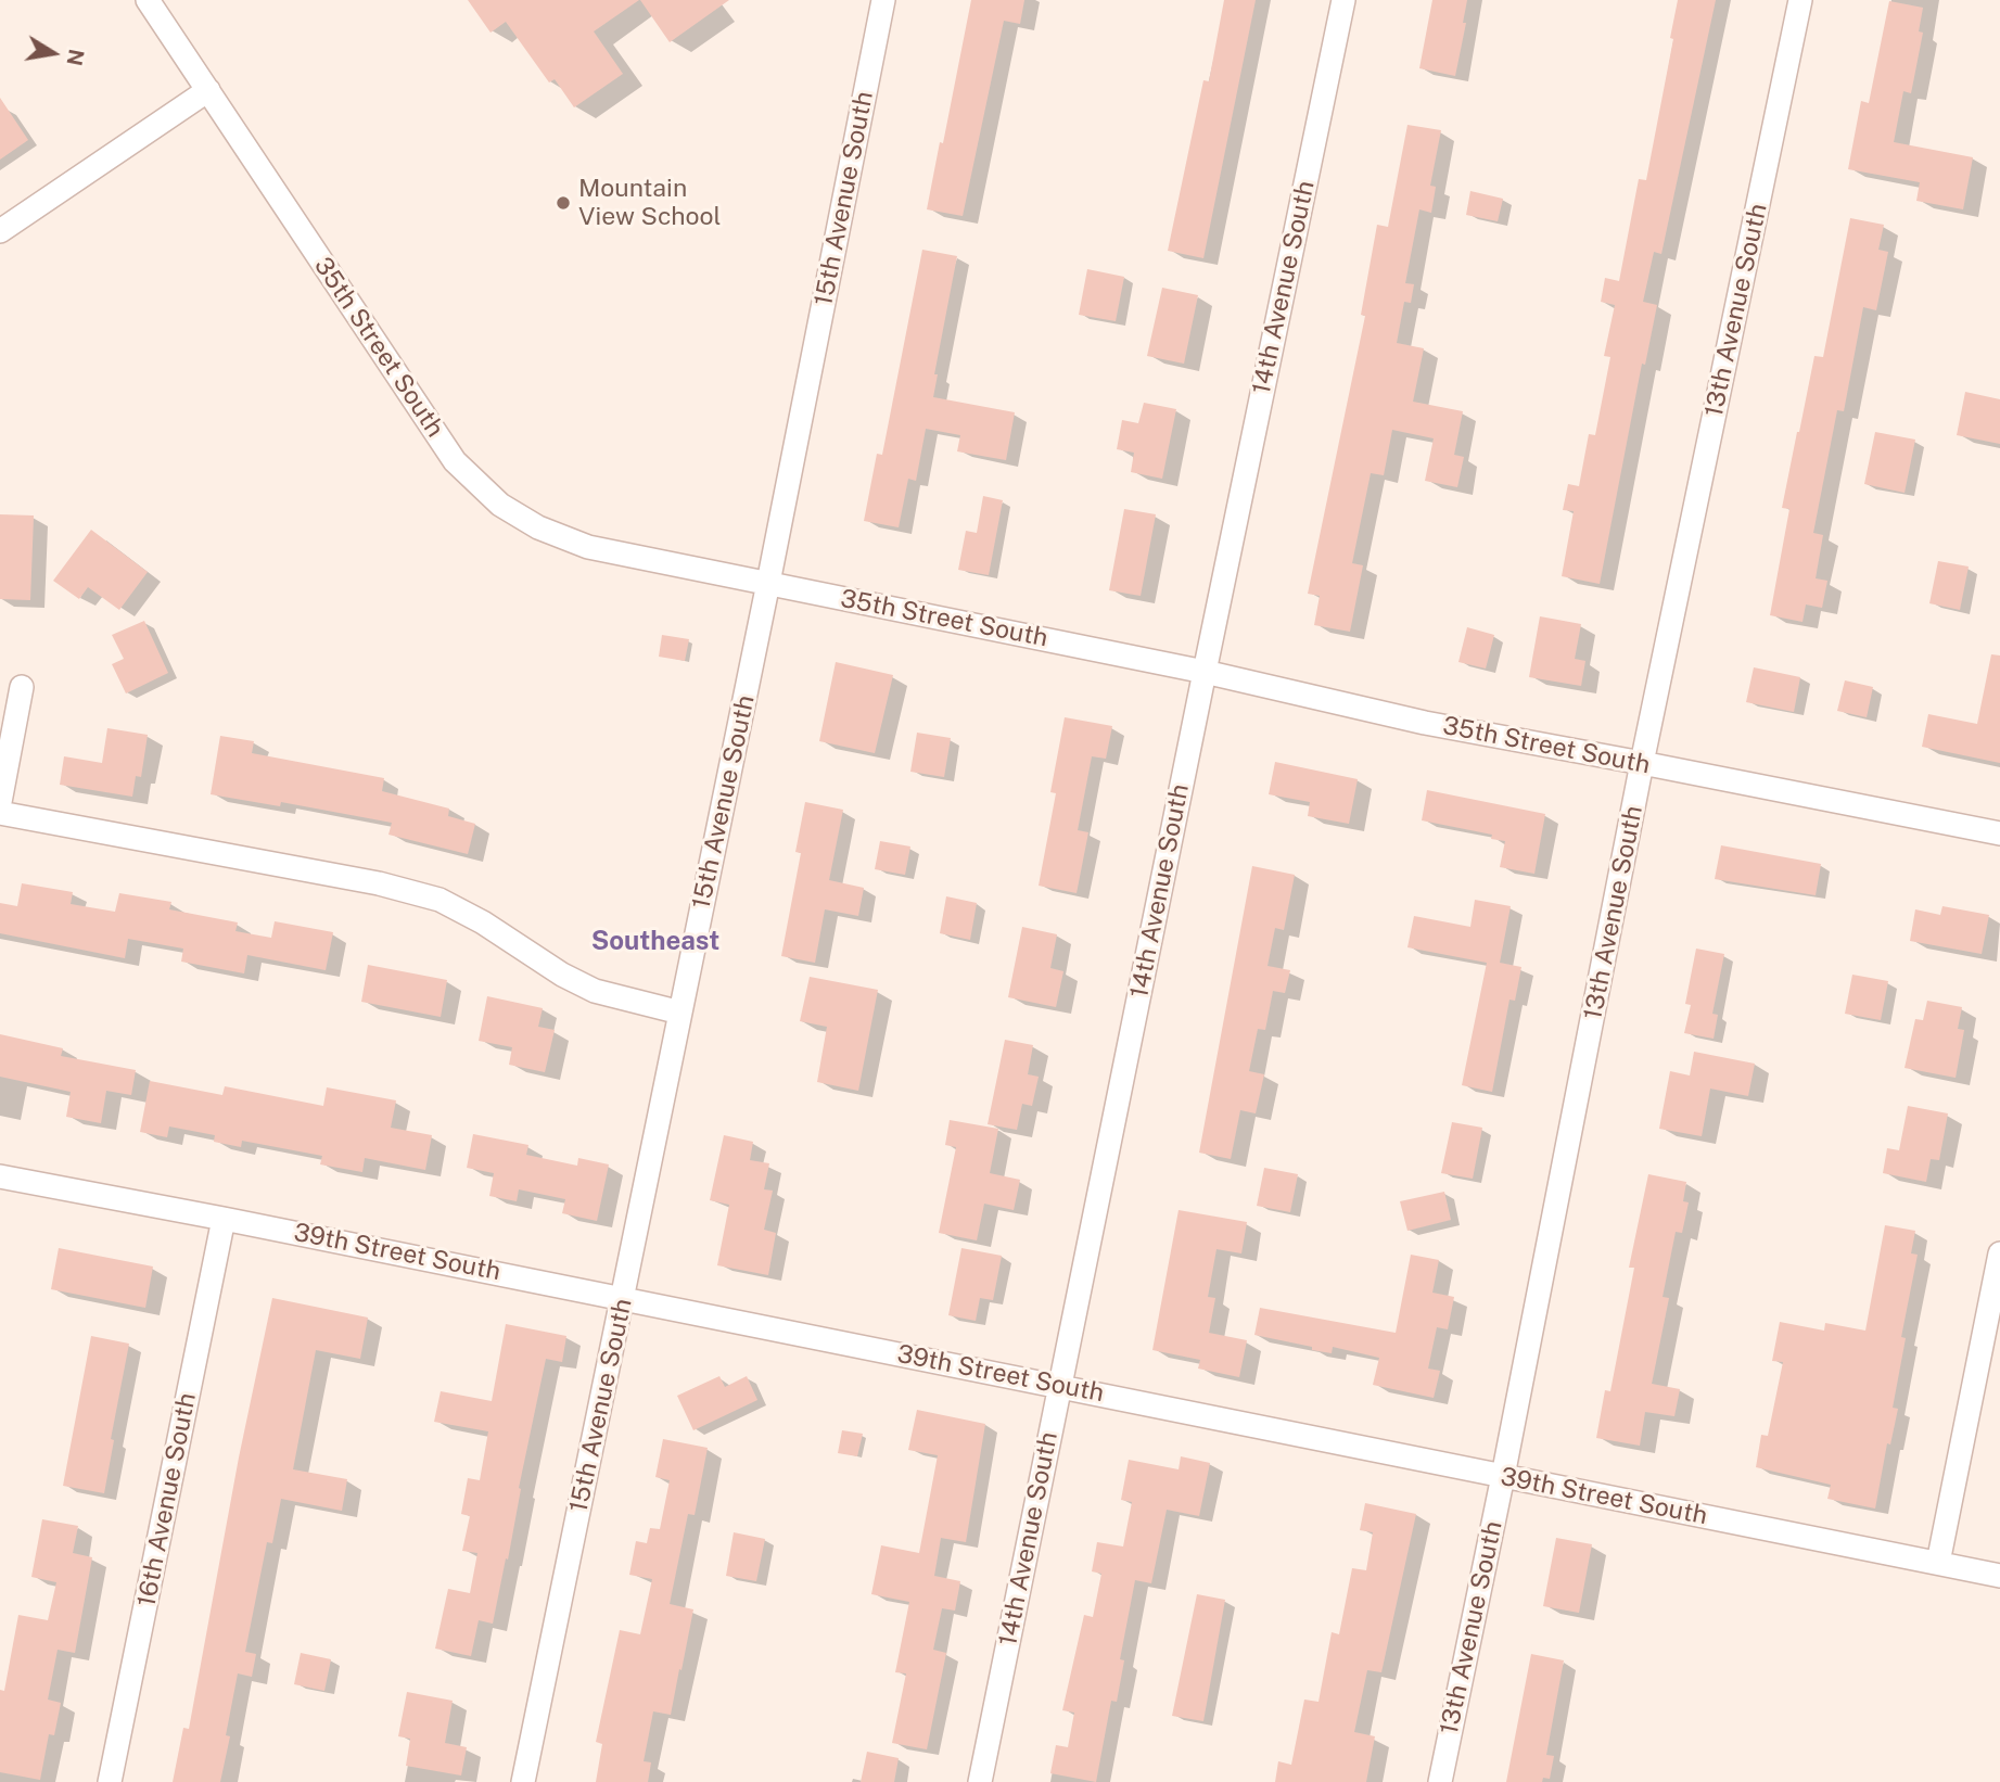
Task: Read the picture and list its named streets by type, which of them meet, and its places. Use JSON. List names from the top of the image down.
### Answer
{
  "streets": {
    "street": [
      "15th Avenue South",
      "14th Avenue South",
      "13th Avenue South",
      "35th Street South",
      "39th Street South",
      "16th Avenue South"
    ]
  },
  "crossings": [
    ["15th Avenue South", "35th Street South"],
    ["15th Avenue South", "39th Street South"],
    ["14th Avenue South", "35th Street South"],
    ["14th Avenue South", "39th Street South"],
    ["13th Avenue South", "35th Street South"],
    ["13th Avenue South", "39th Street South"],
    ["39th Street South", "16th Avenue South"]
  ],
  "districts": ["Southeast"],
  "places": ["Mountain View School"],
  "north": "right"
}
